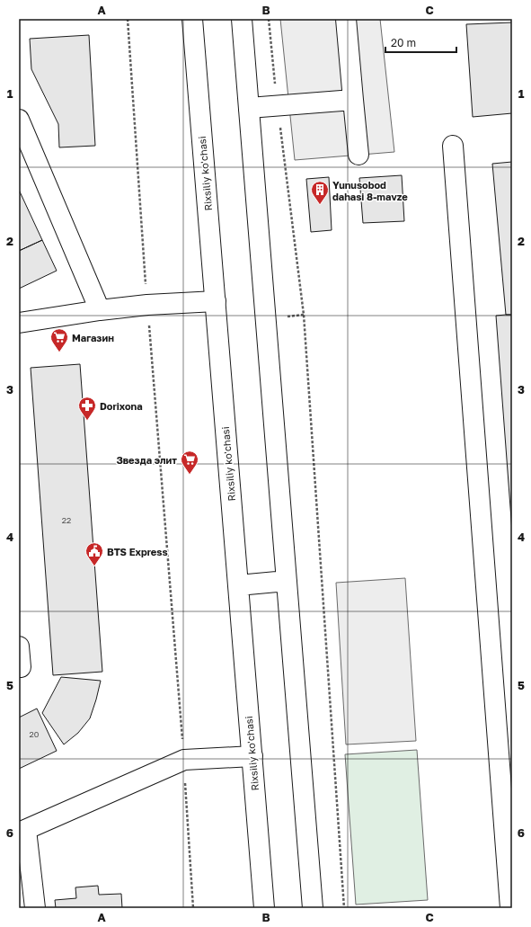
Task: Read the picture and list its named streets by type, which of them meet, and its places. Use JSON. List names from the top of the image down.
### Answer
{
  "streets": {
    "main road": ["Rixsiliy ko'chasi"]
  },
  "places": {
    "building": ["Yunusobod dahasi 8-mavze"],
    "supermarket": ["Магазин", "Звезда элит"],
    "pharmacy": ["Dorixona"],
    "public building": ["BTS Express"]
  },
  "house_numbers": ["22", "20"],
  "scale_bar": "20 m",
  "grid": {
    "columns": ["A", "B", "C"],
    "rows": [
      "1",
      "2",
      "3",
      "4",
      "5",
      "6"
    ]
  }
}
